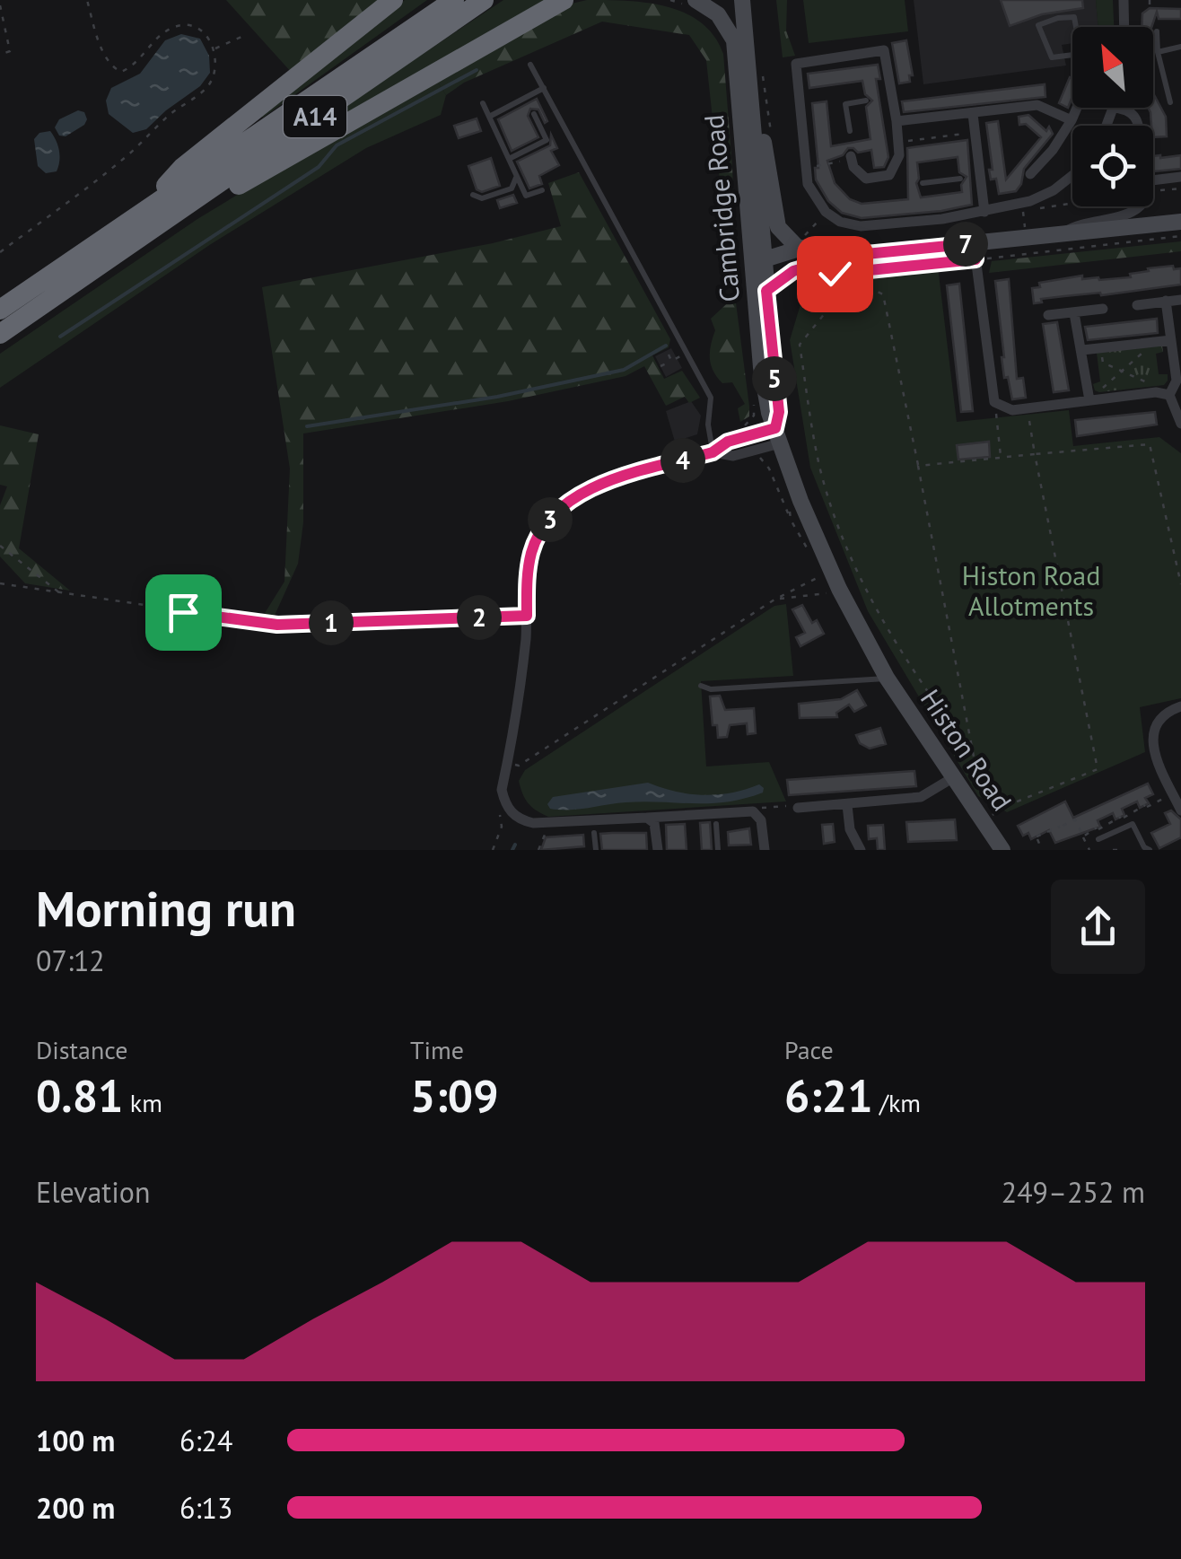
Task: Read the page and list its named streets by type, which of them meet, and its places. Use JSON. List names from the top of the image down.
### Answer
{
  "streets": {
    "highway": ["A14"],
    "main road": ["Cambridge Road", "Histon Road"]
  },
  "crossings": [
    ["Cambridge Road", "Histon Road"]
  ],
  "parks": ["Histon Road Allotments"],
  "north": "top left",
  "page": {
    "pins": [
      "7",
      "5",
      "4",
      "3",
      "2",
      "1"
    ],
    "heading": ["Morning run", "07:12"],
    "stats": [
      ["Distance", "0.81 km"],
      ["Time", "5:09"],
      ["Pace", "6:21 /km"]
    ],
    "chart": ["Elevation", "249–252 m"],
    "list": [
      {
        "name": "100 m",
        "note": "6:24"
      },
      {
        "name": "200 m",
        "note": "6:13"
      }
    ]
  }
}
